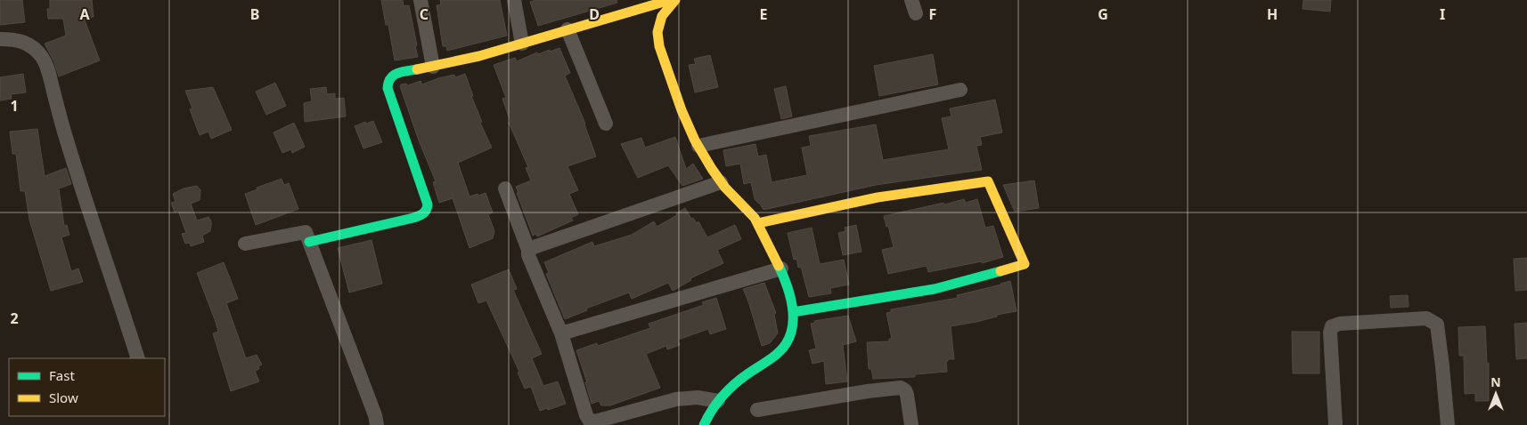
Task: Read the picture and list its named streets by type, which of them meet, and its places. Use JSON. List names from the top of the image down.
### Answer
{
  "legend": ["Fast", "Slow"],
  "north": "top",
  "grid": {
    "columns": [
      "A",
      "B",
      "C",
      "D",
      "E",
      "F",
      "G",
      "H",
      "I"
    ],
    "rows": ["1", "2"]
  }
}
